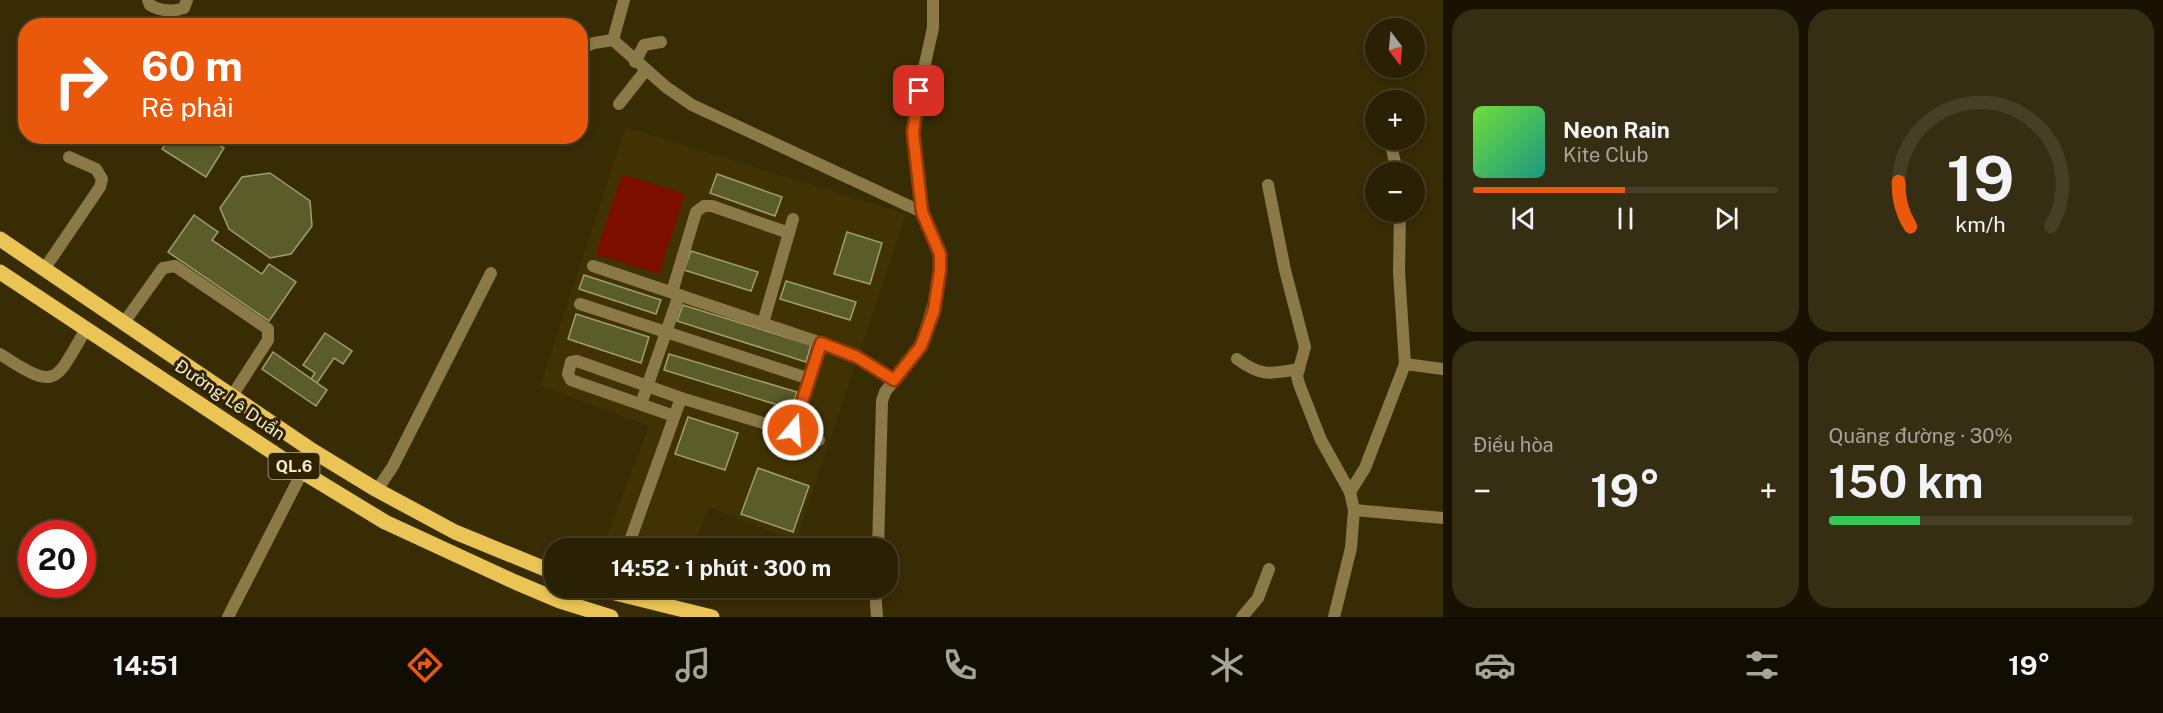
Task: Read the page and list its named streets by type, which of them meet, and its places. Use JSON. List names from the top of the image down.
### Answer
{
  "streets": {
    "main road": ["Đường Lê Duẩn", "QL.6"]
  },
  "north": "bottom",
  "page": {
    "map_buttons": ["+", "−"],
    "turn": ["60 m", "Rẽ phải"],
    "song": ["Neon Rain", "Kite Club"],
    "tile": [
      "Điều hòa",
      ["Quãng đường · 30%", "150 km"]
    ],
    "heat": ["−", "19°", "+"],
    "limit": "20",
    "trip": "14:52 · 1 phút · 300 m",
    "tabs": ["14:51", "19°"],
    "gauge": ["19", "km/h"]
  }
}
